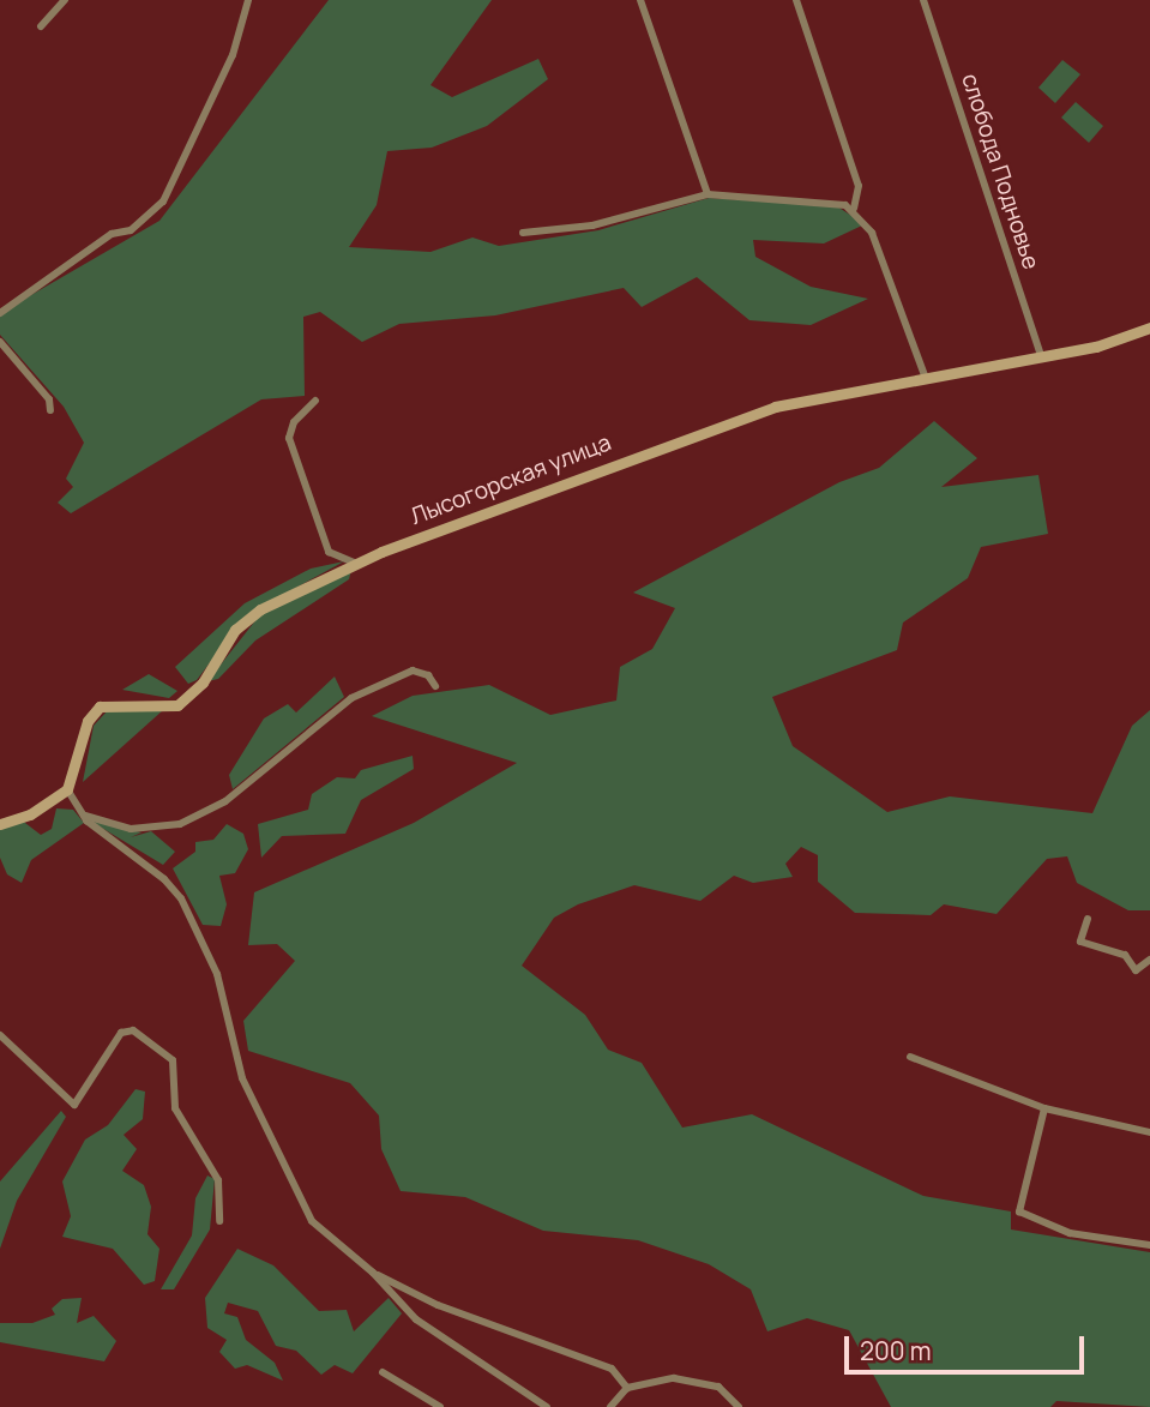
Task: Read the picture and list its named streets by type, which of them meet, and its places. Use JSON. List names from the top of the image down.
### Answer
{
  "streets": {
    "street": ["слобода Подновье", "Лысогорская улица"]
  },
  "crossings": [
    ["слобода Подновье", "Лысогорская улица"]
  ],
  "scale_bar": "200 m"
}
